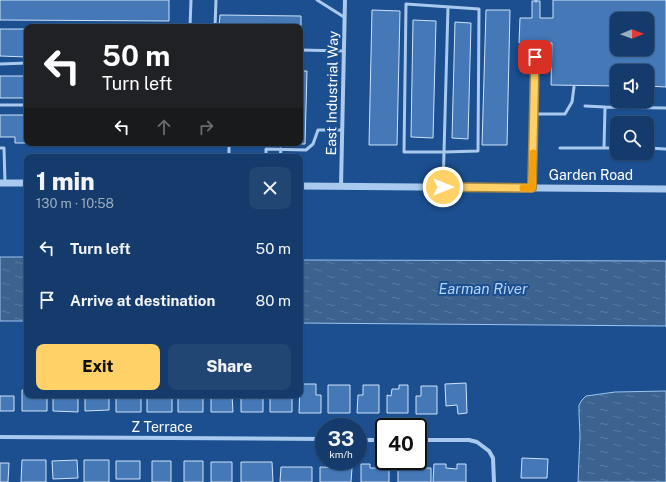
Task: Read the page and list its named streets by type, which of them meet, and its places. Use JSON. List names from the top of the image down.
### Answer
{
  "streets": {
    "street": ["East Industrial Way", "Garden Road", "Z Terrace"]
  },
  "crossings": [
    ["East Industrial Way", "Garden Road"]
  ],
  "water": ["Earman River"],
  "north": "right",
  "page": {
    "turn": ["50 m", "Turn left"],
    "heading": ["1 min", "130 m · 10:58"],
    "list": [
      {
        "name": "Turn left",
        "value": "50 m"
      },
      {
        "name": "Arrive at destination",
        "value": "80 m"
      }
    ],
    "buttons": ["Exit", "Share"],
    "speed": "33 km/h",
    "limit": "40"
  }
}
